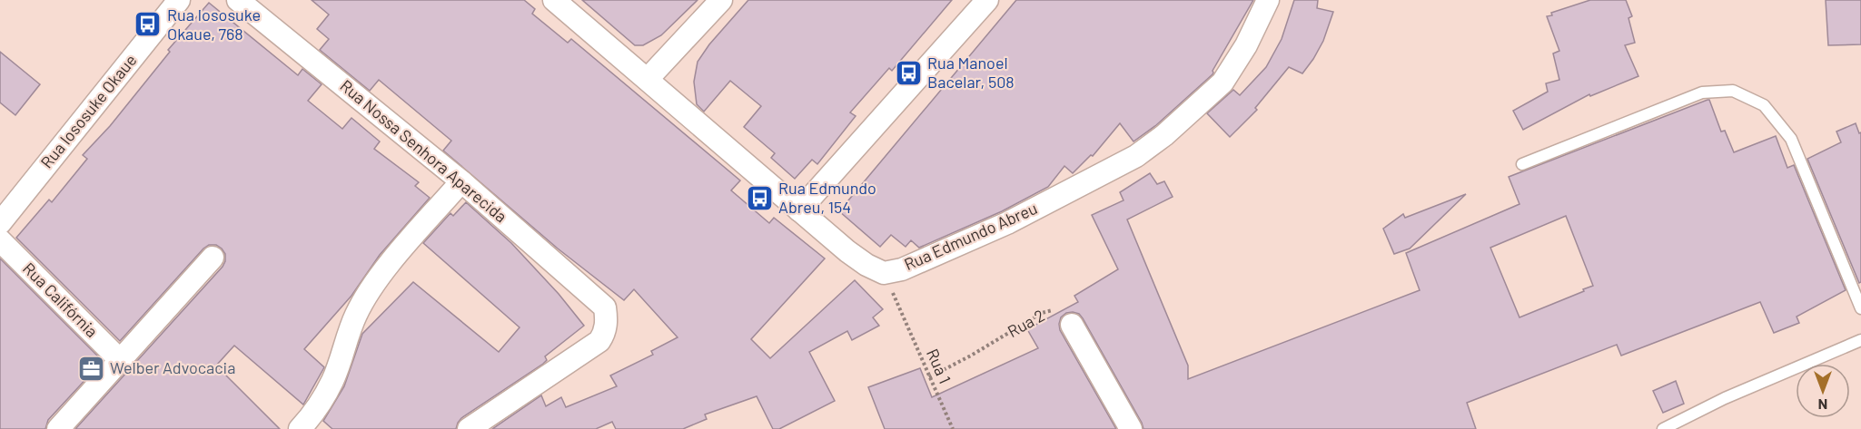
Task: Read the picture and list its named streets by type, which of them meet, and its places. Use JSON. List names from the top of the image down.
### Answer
{
  "streets": {
    "street": [
      "Rua Iososuke Okaue",
      "Rua Nossa Senhora Aparecida",
      "Rua Edmundo Abreu",
      "Rua Califórnia",
      "Rua 2"
    ],
    "path": ["Rua 1"]
  },
  "crossings": [
    ["Rua 2", "Rua 1"]
  ],
  "places": {
    "bus stop": ["Rua Iososuke Okaue, 768", "Rua Manoel Bacelar, 508", "Rua Edmundo Abreu, 154"],
    "office": ["Welber Advocacia"]
  },
  "north": "bottom"
}
